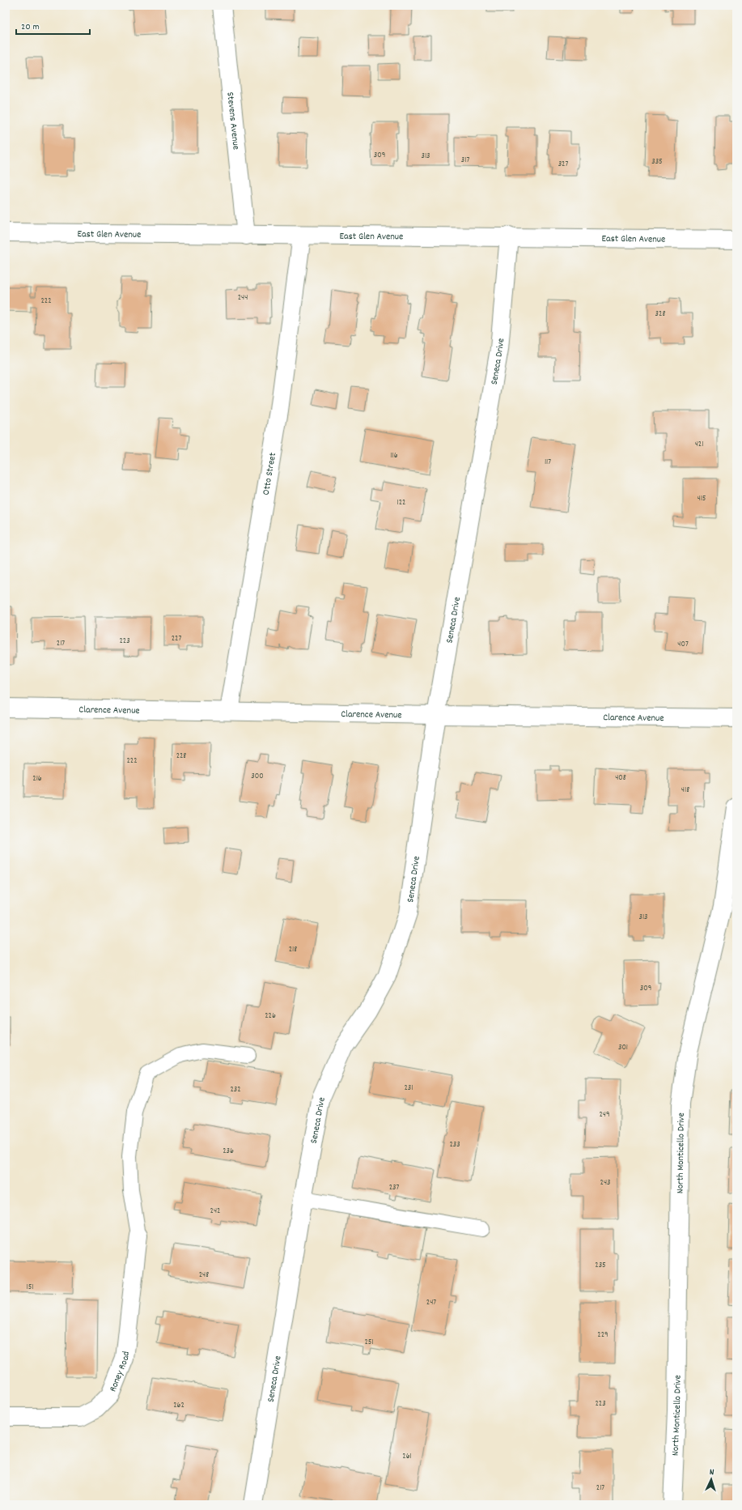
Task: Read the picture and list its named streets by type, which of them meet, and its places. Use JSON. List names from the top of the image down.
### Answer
{
  "streets": {
    "street": [
      "Stevens Avenue",
      "East Glen Avenue",
      "Seneca Drive",
      "Otto Street",
      "Clarence Avenue",
      "North Monticello Drive",
      "Roney Road"
    ]
  },
  "crossings": [
    ["Stevens Avenue", "East Glen Avenue"],
    ["East Glen Avenue", "Seneca Drive"],
    ["East Glen Avenue", "Otto Street"],
    ["Seneca Drive", "Clarence Avenue"],
    ["Otto Street", "Clarence Avenue"]
  ],
  "house_numbers": [
    "309",
    "313",
    "317",
    "335",
    "327",
    "244",
    "222",
    "328",
    "421",
    "116",
    "117",
    "415",
    "122",
    "227",
    "223",
    "217",
    "407",
    "228",
    "222",
    "300",
    "408",
    "216",
    "418",
    "313",
    "218",
    "309",
    "226",
    "301",
    "231",
    "232",
    "249",
    "233",
    "236",
    "243",
    "237",
    "242",
    "235",
    "248",
    "151",
    "247",
    "229",
    "251",
    "223",
    "262",
    "261",
    "217"
  ],
  "scale_bar": "20 m",
  "north": "top"
}
